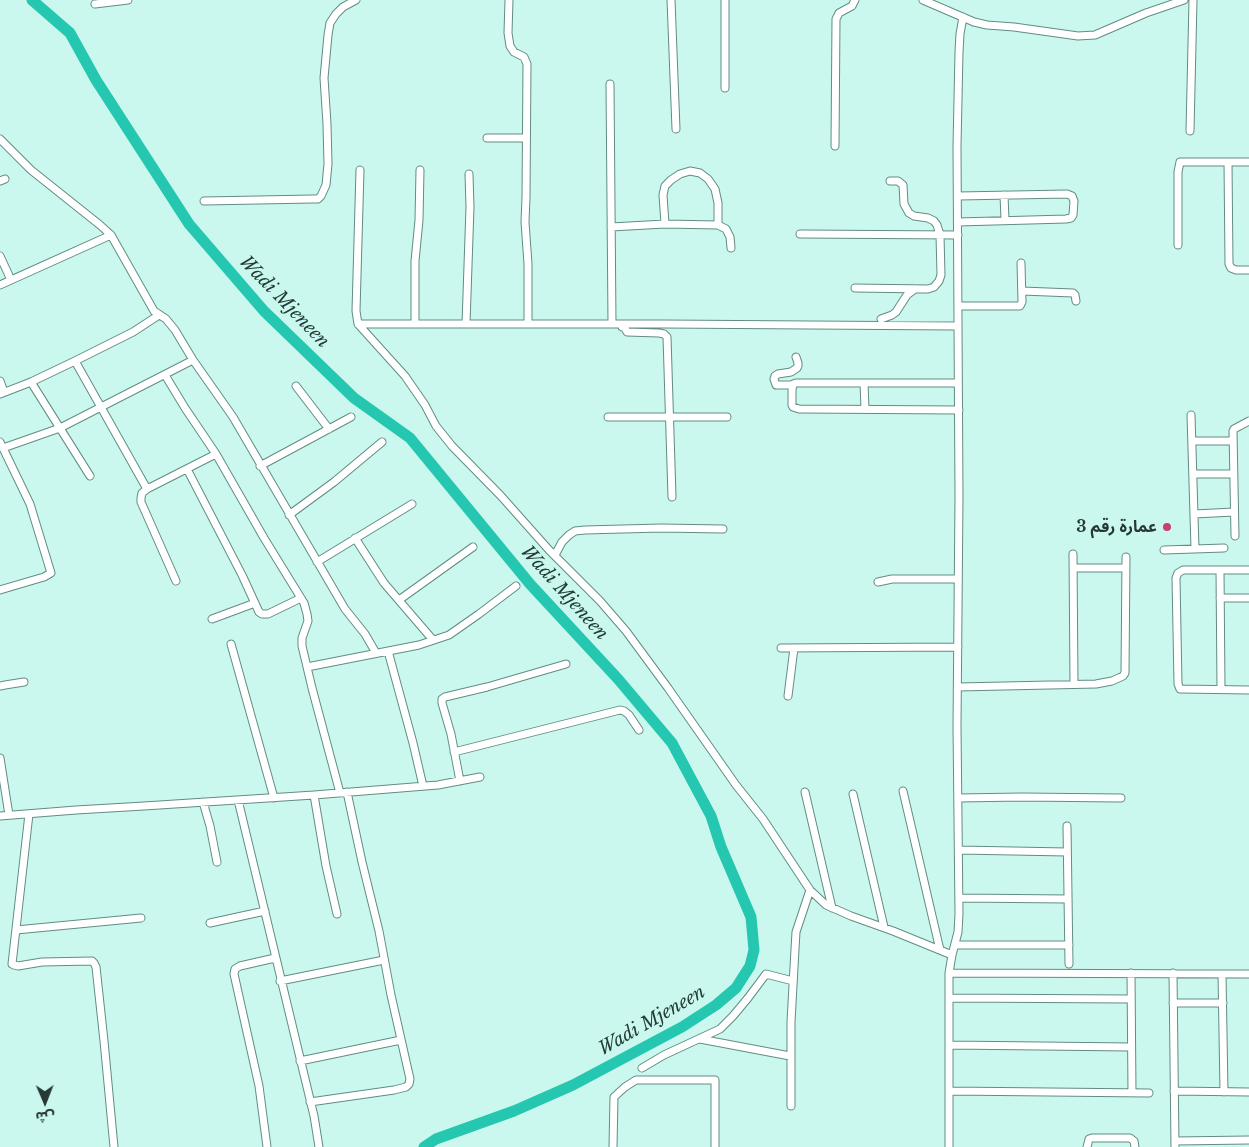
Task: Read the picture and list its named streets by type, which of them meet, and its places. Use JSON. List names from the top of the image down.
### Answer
{
  "water": ["Wadi Mjeneen"],
  "places": ["عمارة رقم 3"],
  "north": "bottom"
}
